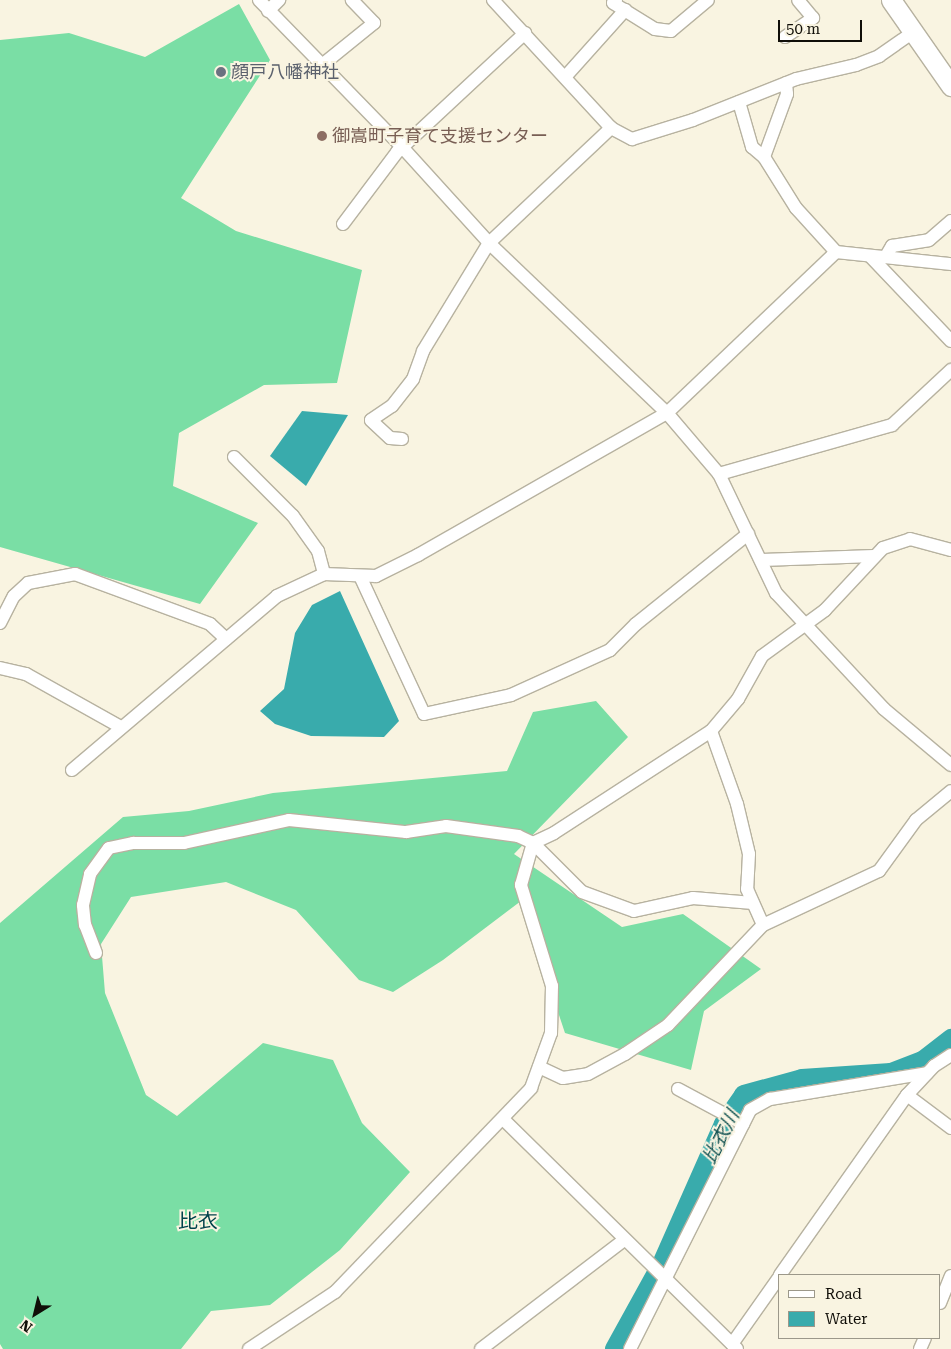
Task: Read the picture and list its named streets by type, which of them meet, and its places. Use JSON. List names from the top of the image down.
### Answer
{
  "districts": ["比衣"],
  "water": ["比衣川"],
  "places": ["顔戸八幡神社", "御嵩町子育て支援センター"],
  "legend": ["Road", "Water"],
  "scale_bar": "50 m",
  "north": "bottom left"
}
